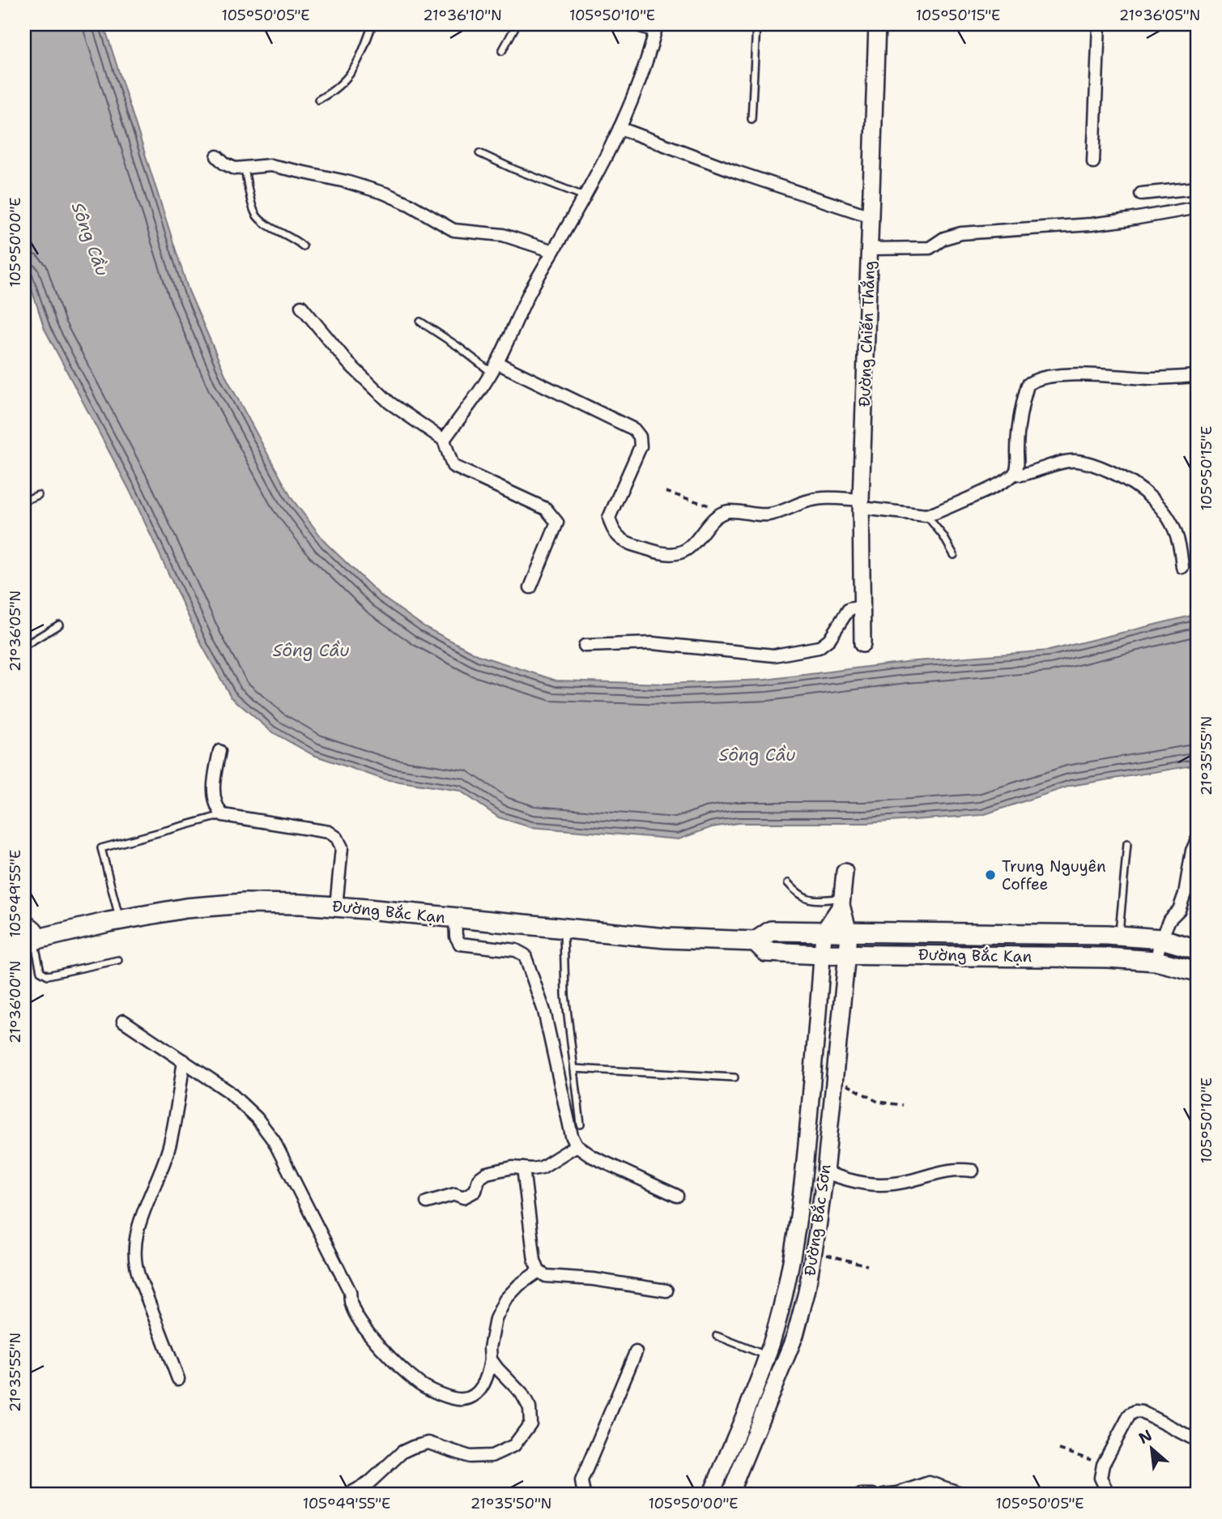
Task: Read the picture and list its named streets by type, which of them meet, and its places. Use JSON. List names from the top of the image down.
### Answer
{
  "streets": {
    "highway": ["Đường Bắc Kạn"],
    "main road": ["Đường Chiến Thắng", "Đường Bắc Sơn"]
  },
  "crossings": [
    ["Đường Bắc Kạn", "Đường Bắc Sơn"]
  ],
  "water": ["Sông Cầu"],
  "places": ["Trung Nguyên Coffee"],
  "north": "top left",
  "coordinates": [
    "105°50'05\"E",
    "21°36'10\"N",
    "105°50'10\"E",
    "105°50'15\"E",
    "21°36'05\"N",
    "105°50'00\"E",
    "21°35'55\"N",
    "105°49'55\"E",
    "21°36'00\"N",
    "21°35'50\"N"
  ]
}
